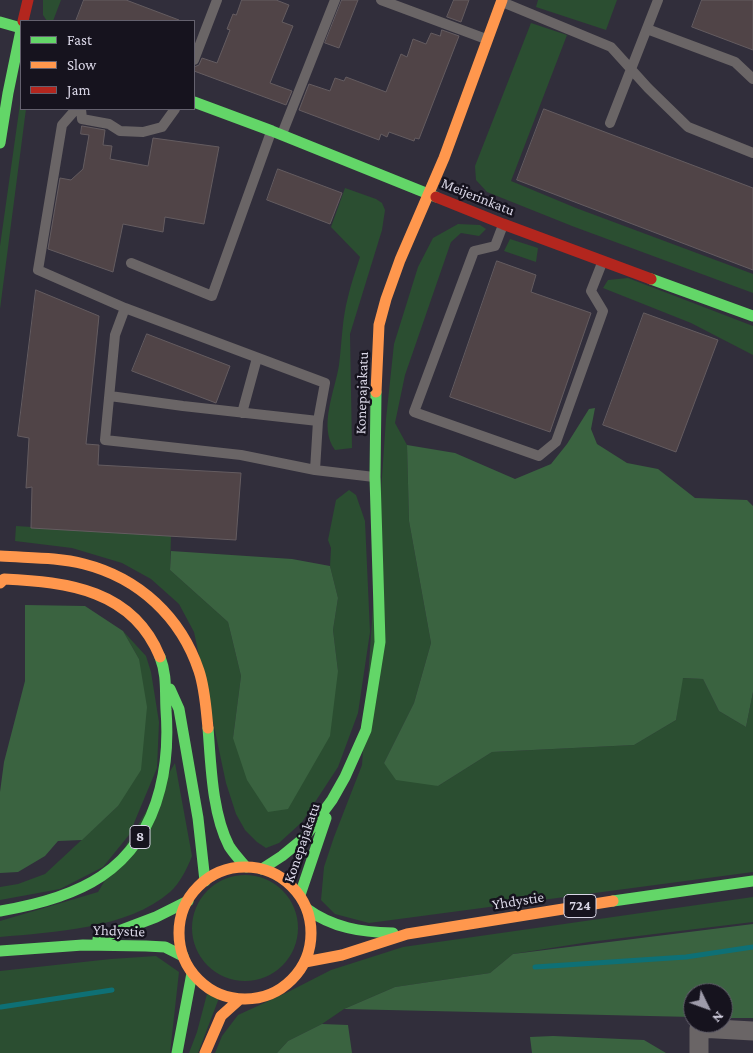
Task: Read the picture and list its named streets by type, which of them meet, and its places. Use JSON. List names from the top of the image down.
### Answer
{
  "streets": {
    "main road": [
      "Meijerinkatu",
      "Konepajakatu",
      "8",
      "Yhdystie",
      "724"
    ]
  },
  "crossings": [
    ["Meijerinkatu", "Konepajakatu"],
    ["Konepajakatu", "Yhdystie"]
  ],
  "legend": ["Fast", "Slow", "Jam"],
  "north": "bottom right"
}
